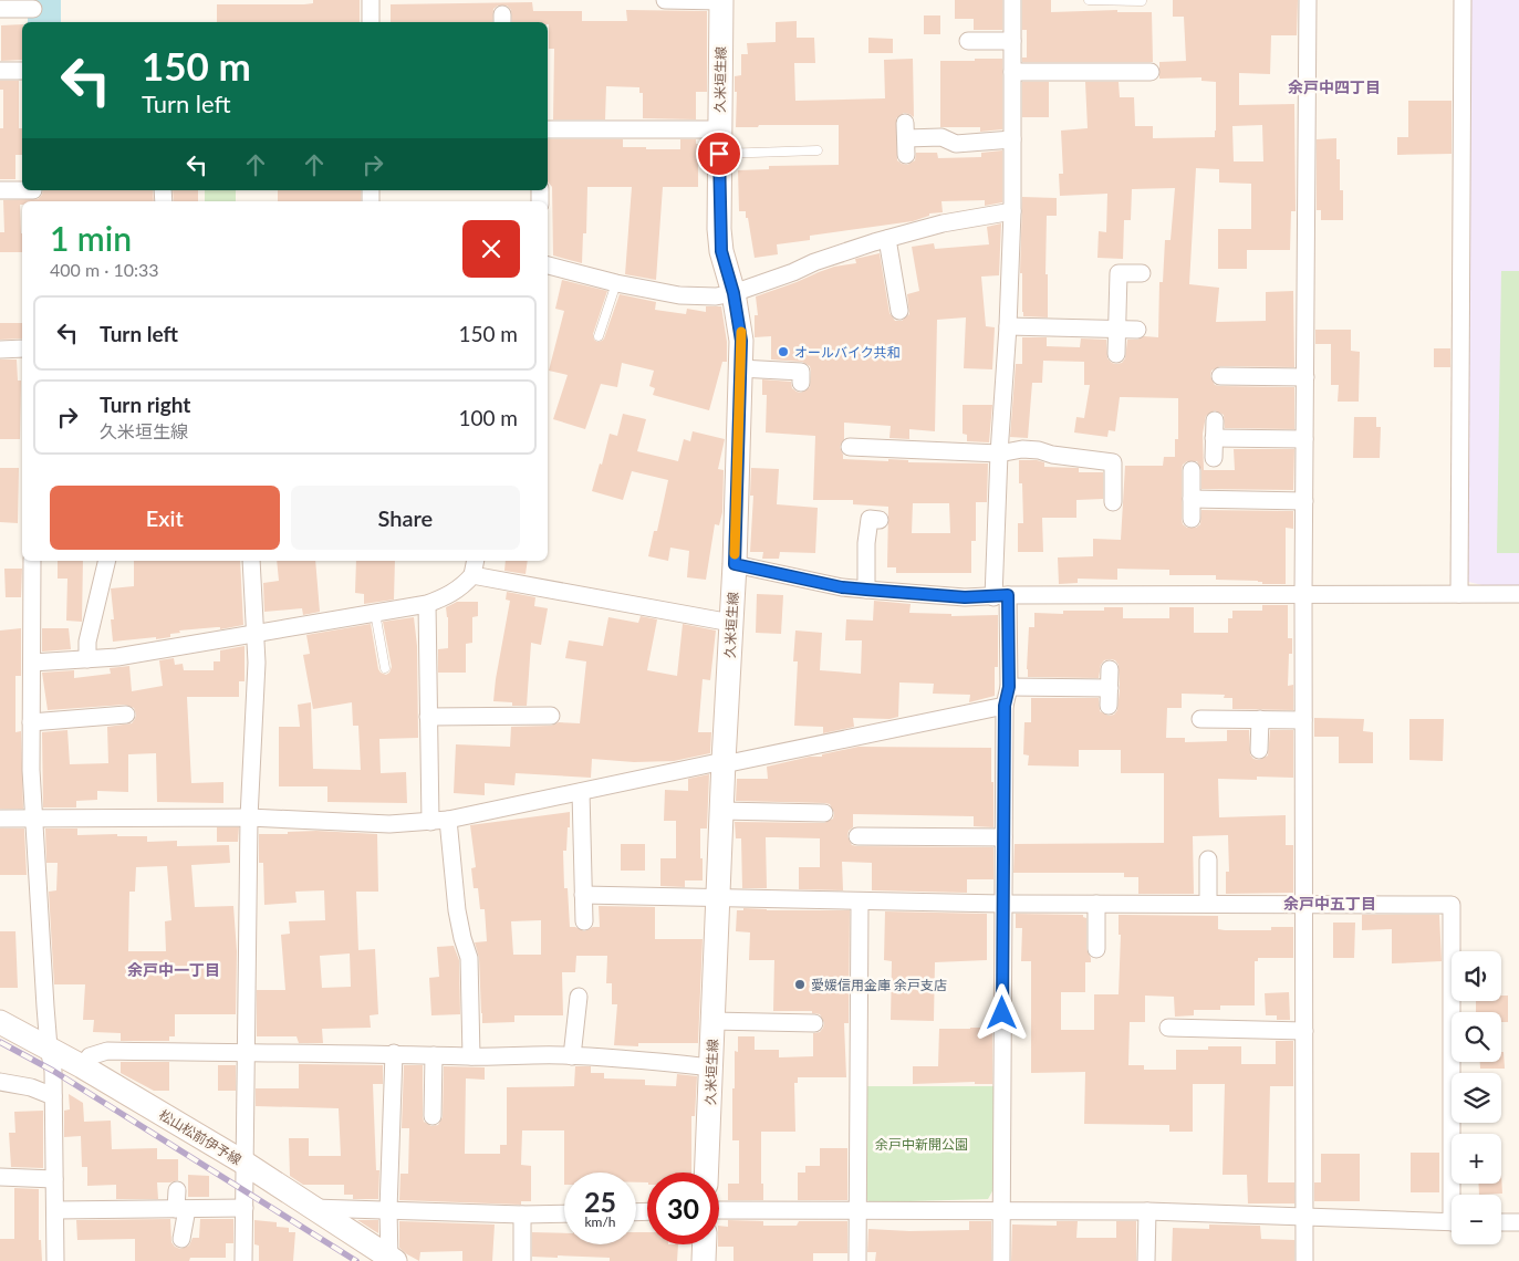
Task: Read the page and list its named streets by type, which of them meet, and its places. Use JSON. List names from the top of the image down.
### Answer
{
  "streets": {
    "main road": ["久米垣生線", "松山松前伊予線"]
  },
  "districts": ["余戸中四丁目", "余戸中五丁目", "余戸中一丁目"],
  "parks": ["余戸中新開公園"],
  "places": ["オールバイク共和", "愛媛信用金庫 余戸支店"],
  "page": {
    "turn": ["150 m", "Turn left"],
    "heading": ["1 min", "400 m · 10:33"],
    "list": [
      {
        "name": "Turn left",
        "value": "150 m"
      },
      {
        "name": "Turn right",
        "note": "久米垣生線",
        "value": "100 m"
      }
    ],
    "buttons": ["Exit", "Share"],
    "map_buttons": ["+", "−"],
    "speed": "25 km/h",
    "limit": "30"
  }
}
